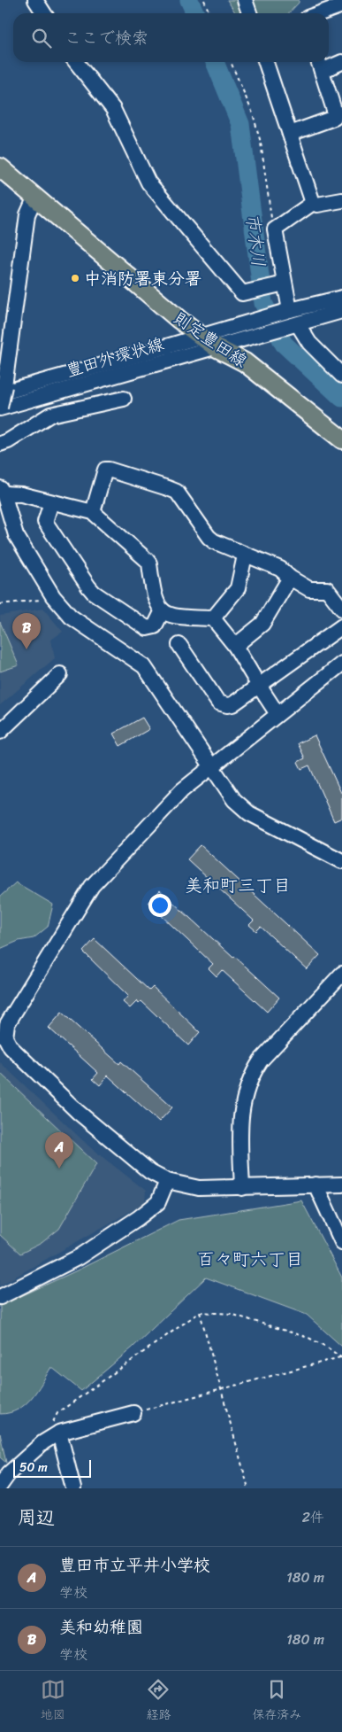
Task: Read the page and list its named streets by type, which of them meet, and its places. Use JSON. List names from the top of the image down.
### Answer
{
  "streets": {
    "main road": ["則定豊田線"],
    "street": ["豊田外環状線"]
  },
  "crossings": [
    ["則定豊田線", "豊田外環状線"]
  ],
  "districts": ["美和町三丁目", "百々町六丁目"],
  "water": ["市木川"],
  "places": ["中消防署東分署"],
  "scale_bar": "50 m",
  "page": {
    "search": "ここで検索",
    "pins": ["B", "A"],
    "scale": "50 m",
    "heading": ["周辺", "2件"],
    "list": [
      {
        "mark": "A",
        "name": "豊田市立平井小学校",
        "note": "学校",
        "value": "180 m"
      },
      {
        "mark": "B",
        "name": "美和幼稚園",
        "note": "学校",
        "value": "180 m"
      }
    ],
    "nav": ["地図", "経路", "保存済み"]
  }
}
